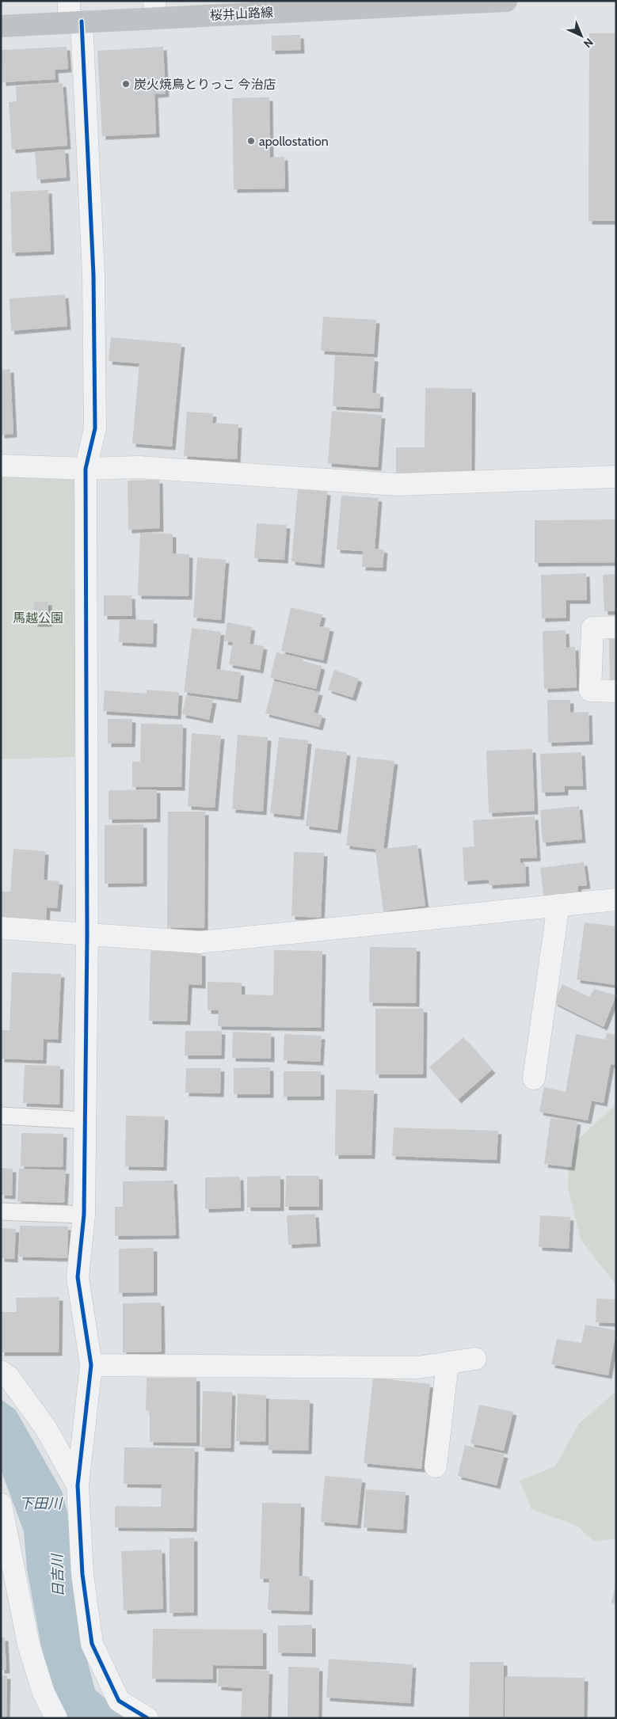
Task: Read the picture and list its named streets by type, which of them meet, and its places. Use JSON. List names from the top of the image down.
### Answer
{
  "streets": {
    "main road": ["桜井山路線"]
  },
  "water": ["下田川", "日吉川"],
  "parks": ["馬越公園"],
  "places": ["炭火焼鳥とりっこ 今治店", "apollostation"],
  "north": "bottom right"
}
